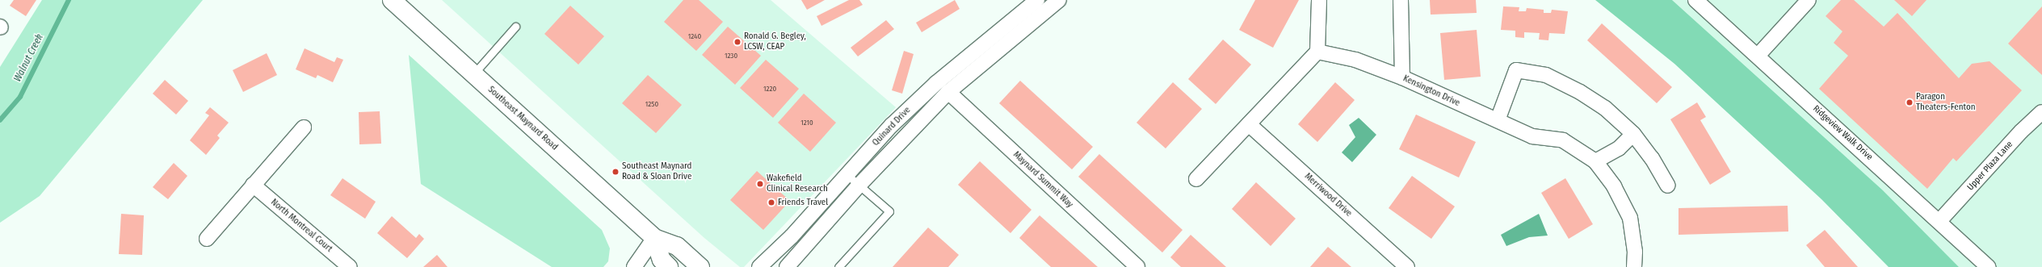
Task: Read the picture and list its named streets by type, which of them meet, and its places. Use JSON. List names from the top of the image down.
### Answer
{
  "streets": {
    "main road": ["Southeast Maynard Road"],
    "street": [
      "Kensington Drive",
      "Quinard Drive",
      "Ridgeview Walk Drive",
      "Upper Plaza Lane",
      "Maynard Summit Way",
      "Merriwood Drive",
      "North Montreal Court"
    ]
  },
  "crossings": [
    ["Quinard Drive", "Maynard Summit Way"],
    ["Ridgeview Walk Drive", "Upper Plaza Lane"]
  ],
  "water": ["Walnut Creek"],
  "places": [
    "Ronald G. Begley, LCSW, CEAP",
    "Paragon Theaters-Fenton",
    "Southeast Maynard Road & Sloan Drive",
    "Wakefield Clinical Research",
    "Friends Travel"
  ],
  "house_numbers": [
    "1240",
    "1230",
    "1220",
    "1250",
    "1210"
  ]
}
